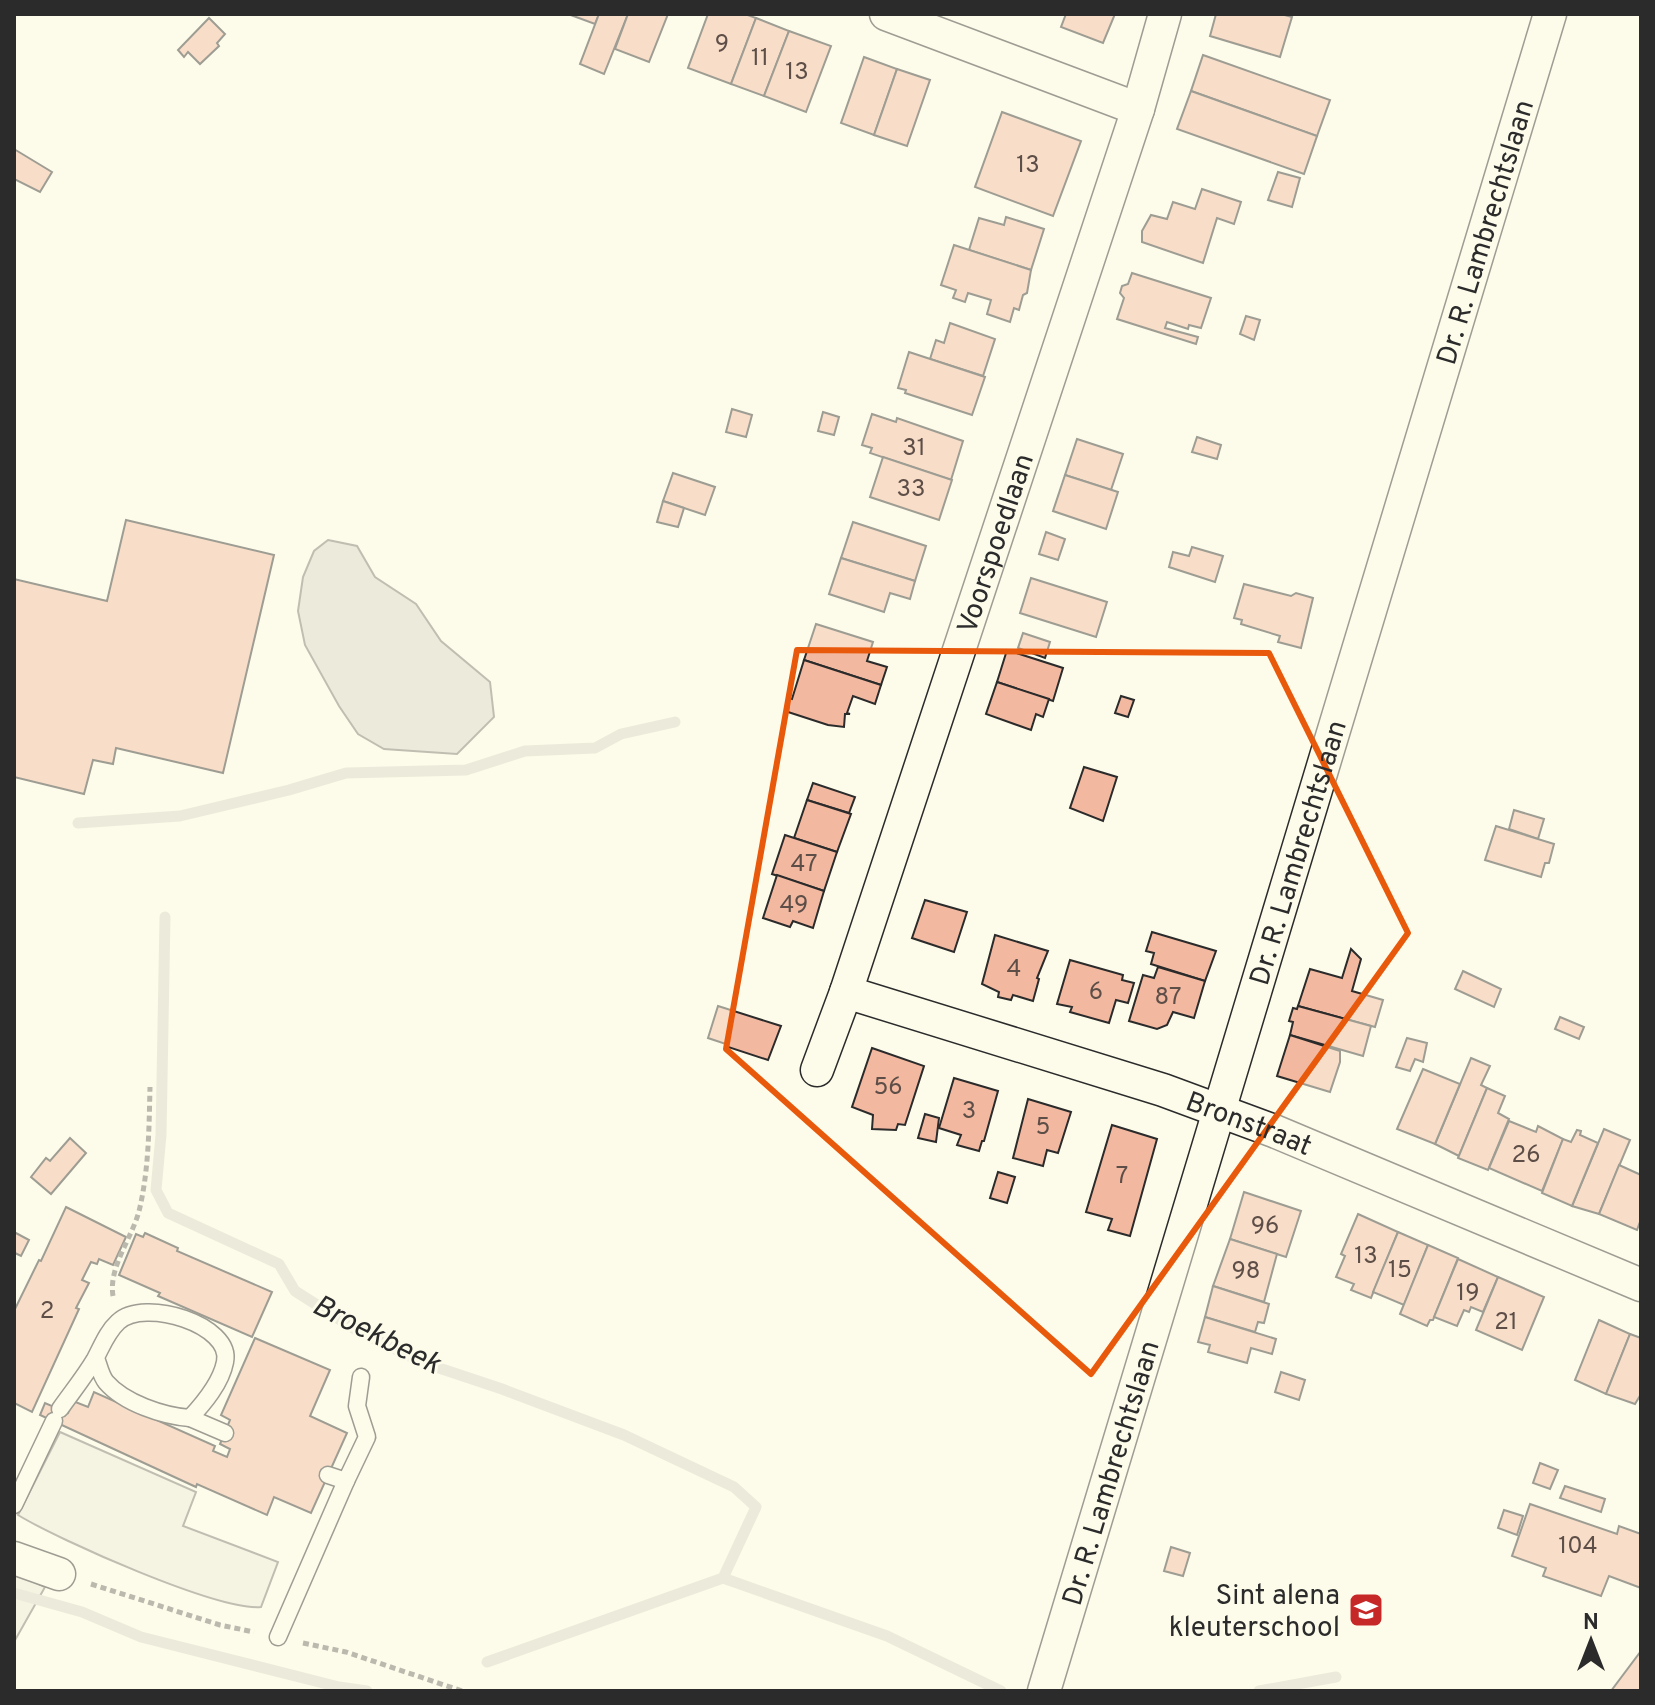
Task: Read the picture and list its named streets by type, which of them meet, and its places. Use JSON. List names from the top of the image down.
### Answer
{
  "streets": {
    "street": ["Dr. R. Lambrechtslaan", "Voorspoedlaan", "Bronstraat"]
  },
  "crossings": [
    ["Dr. R. Lambrechtslaan", "Bronstraat"],
    ["Voorspoedlaan", "Bronstraat"]
  ],
  "water": ["Broekbeek"],
  "places": {
    "school or university": ["Sint alena kleuterschool"]
  },
  "house_numbers": [
    "9",
    "11",
    "13",
    "13",
    "31",
    "33",
    "47",
    "49",
    "4",
    "6",
    "87",
    "56",
    "3",
    "5",
    "26",
    "7",
    "96",
    "13",
    "15",
    "98",
    "19",
    "2",
    "21",
    "104"
  ],
  "north": "top"
}
